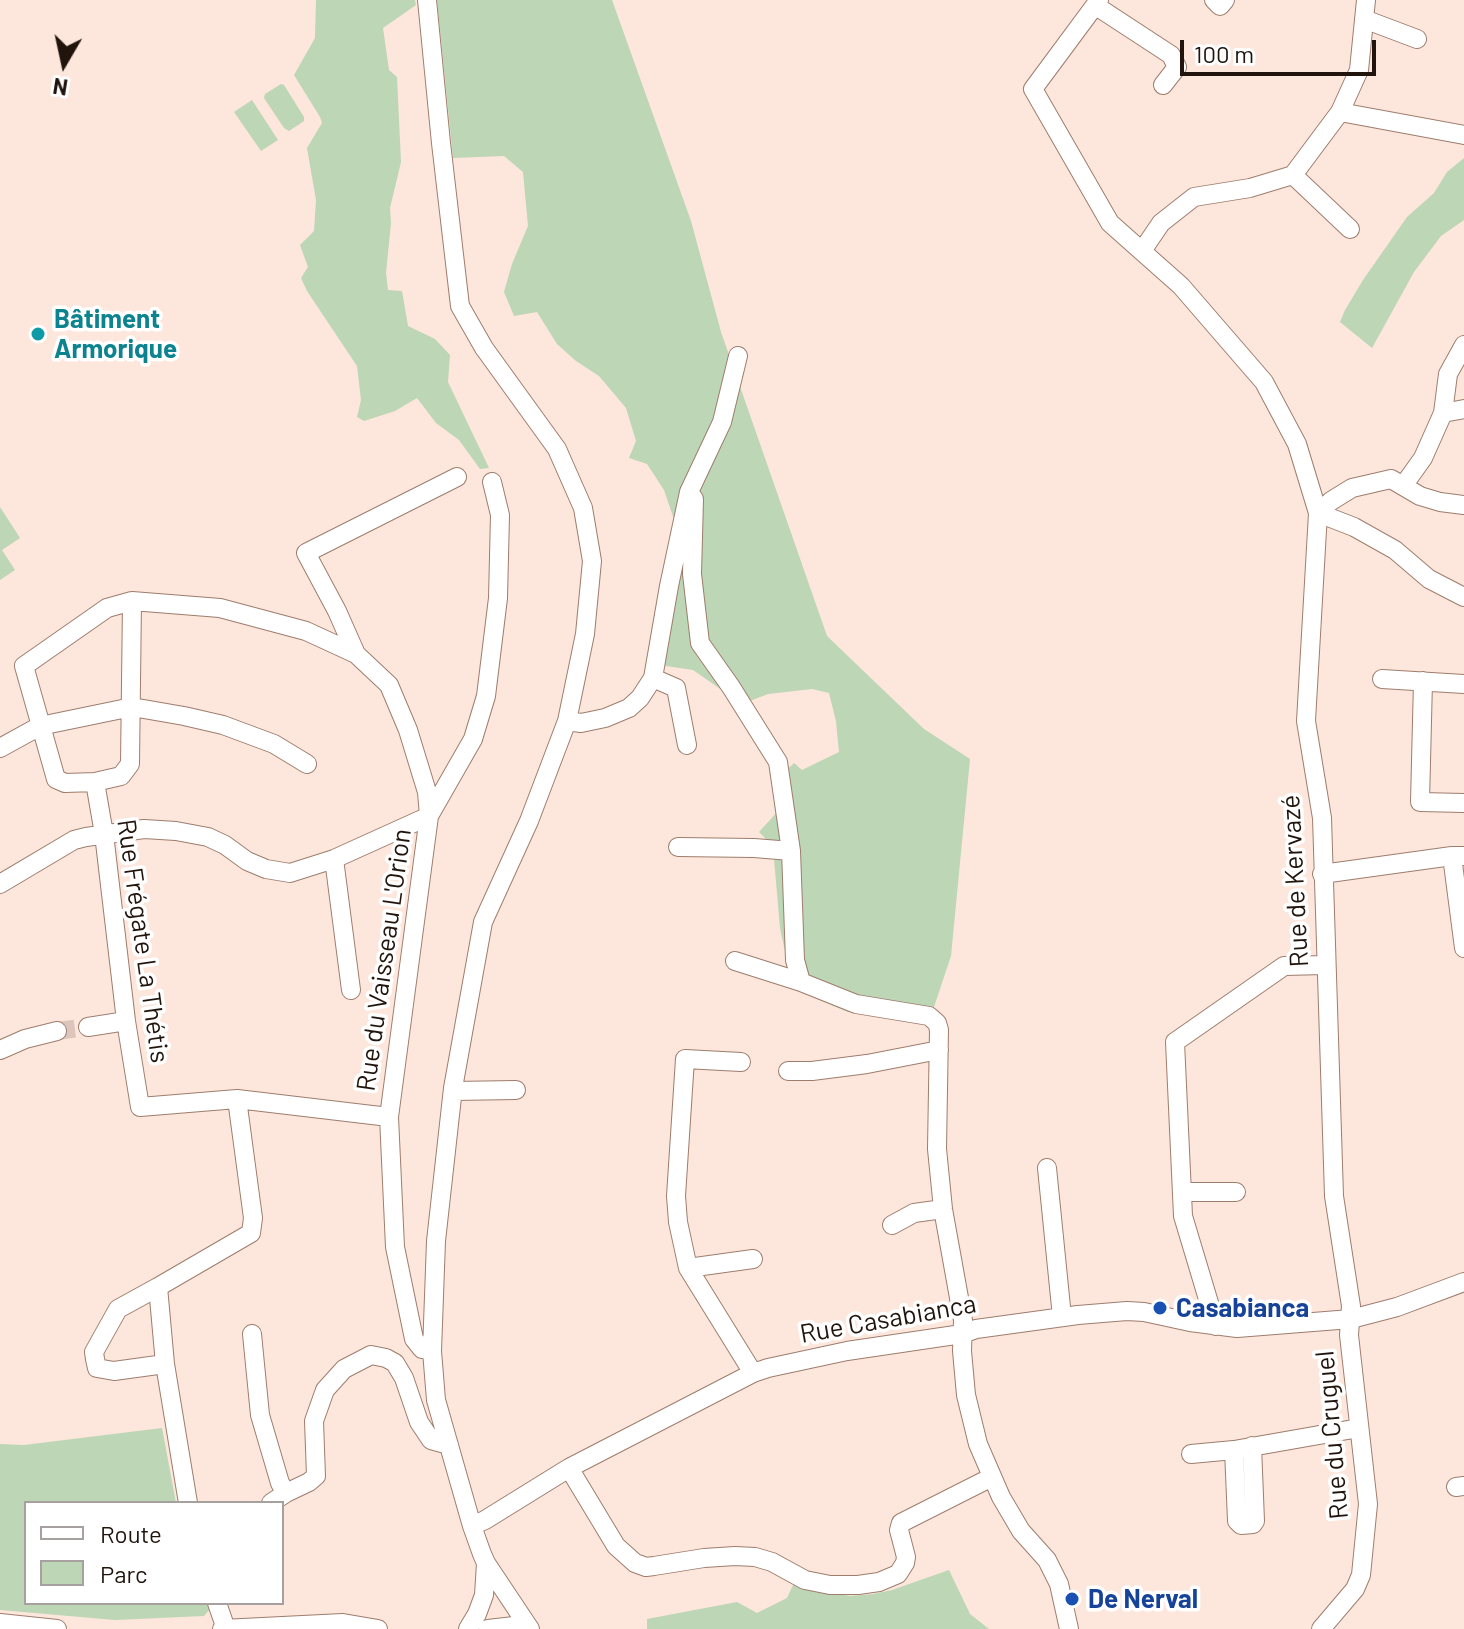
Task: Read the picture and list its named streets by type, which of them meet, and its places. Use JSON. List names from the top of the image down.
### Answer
{
  "streets": {
    "street": [
      "Rue de Kervazé",
      "Rue Frégate La Thétis",
      "Rue du Vaisseau L'Orion",
      "Rue Casabianca",
      "Rue du Cruguel"
    ]
  },
  "crossings": [
    ["Rue de Kervazé", "Rue Casabianca"],
    ["Rue de Kervazé", "Rue du Cruguel"],
    ["Rue Casabianca", "Rue du Cruguel"]
  ],
  "places": ["Bâtiment Armorique", "Casabianca", "De Nerval"],
  "legend": ["Route", "Parc"],
  "scale_bar": "100 m",
  "north": "bottom"
}
